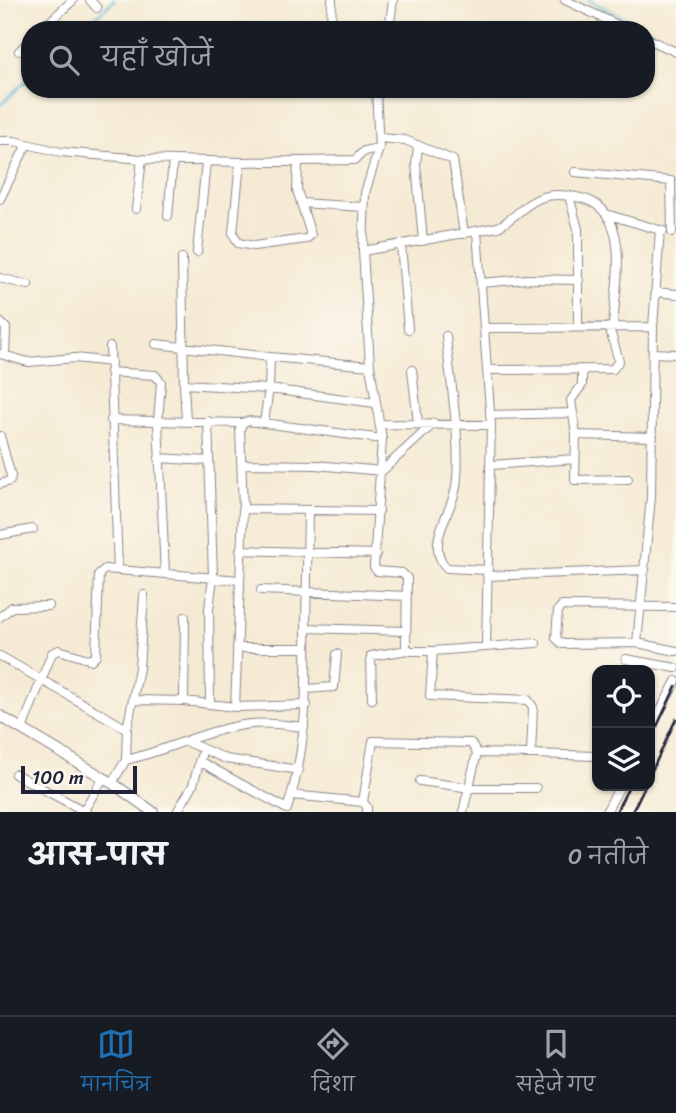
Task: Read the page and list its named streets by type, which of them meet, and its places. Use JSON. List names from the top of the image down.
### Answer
{
  "scale_bar": "100 m",
  "page": {
    "search": "यहाँ खोजें",
    "scale": "100 m",
    "heading": ["आस-पास", "0 नतीजे"],
    "nav": ["मानचित्र", "दिशा", "सहेजे गए"]
  }
}
